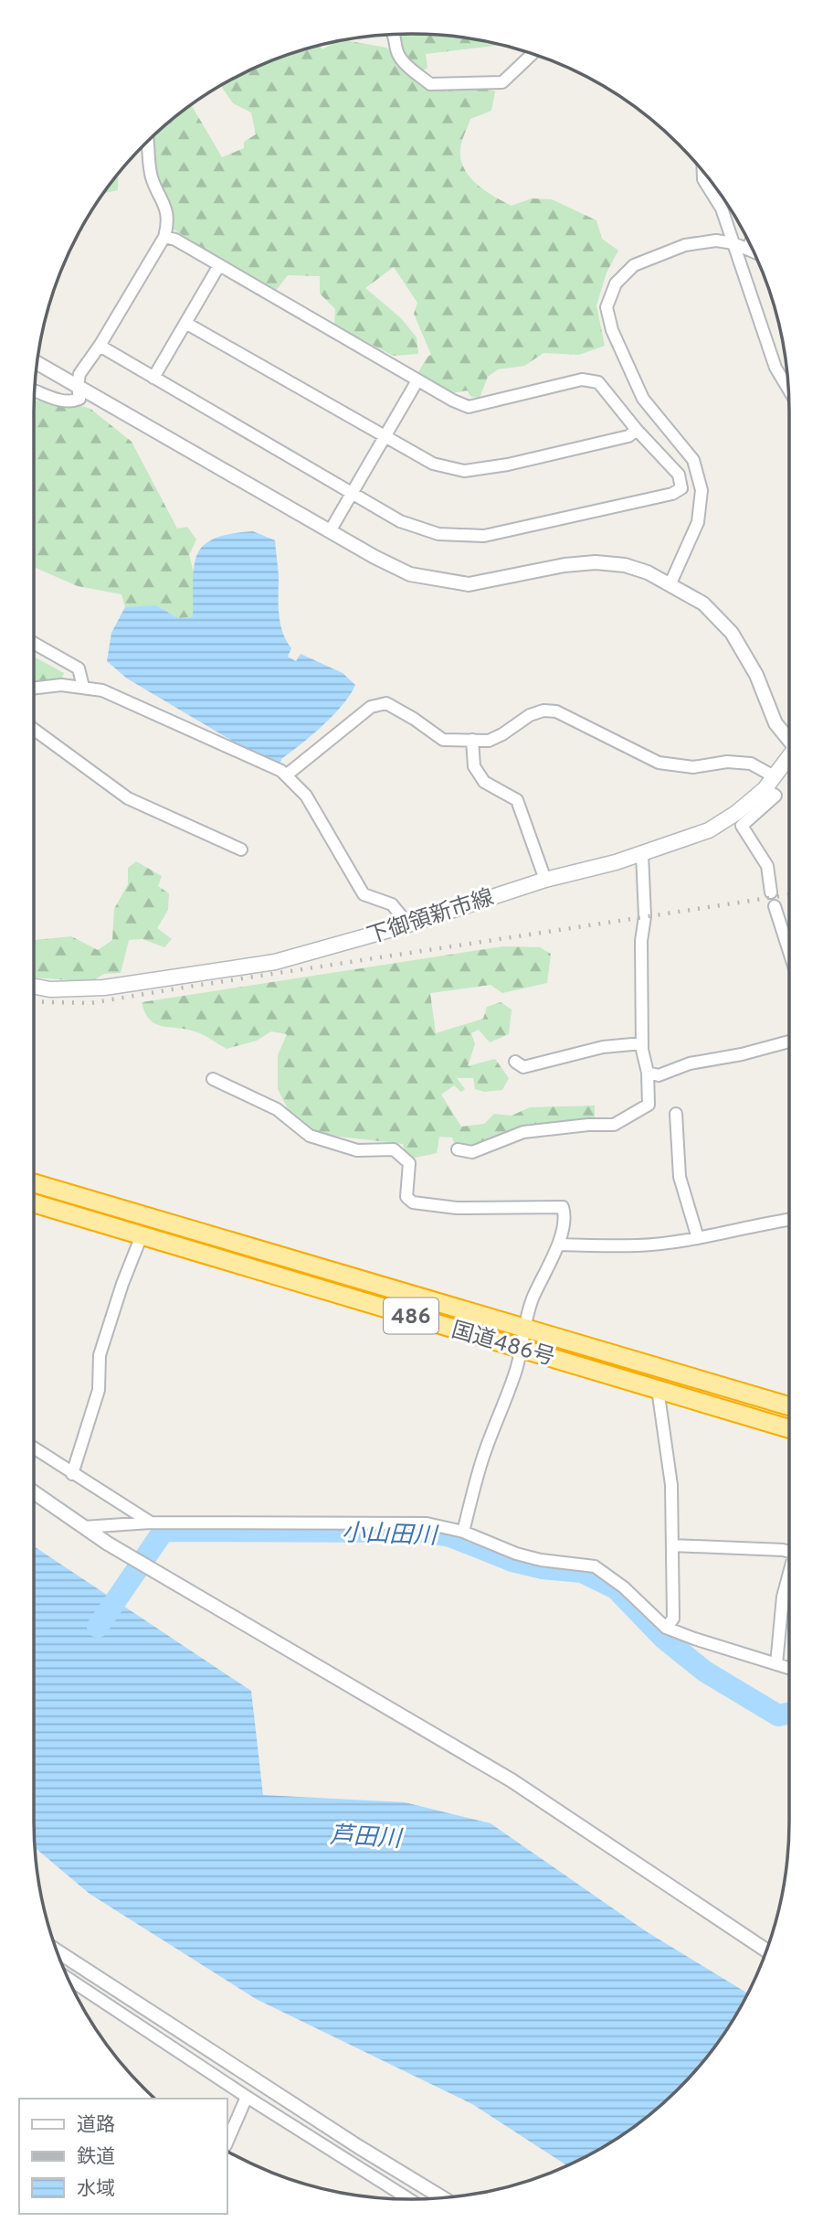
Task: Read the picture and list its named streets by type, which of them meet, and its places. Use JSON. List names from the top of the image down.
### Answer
{
  "streets": {
    "highway": ["486", "国道486号"],
    "main road": ["下御領新市線"]
  },
  "water": ["小山田川", "芦田川"],
  "legend": ["道路", "鉄道", "水域"]
}
